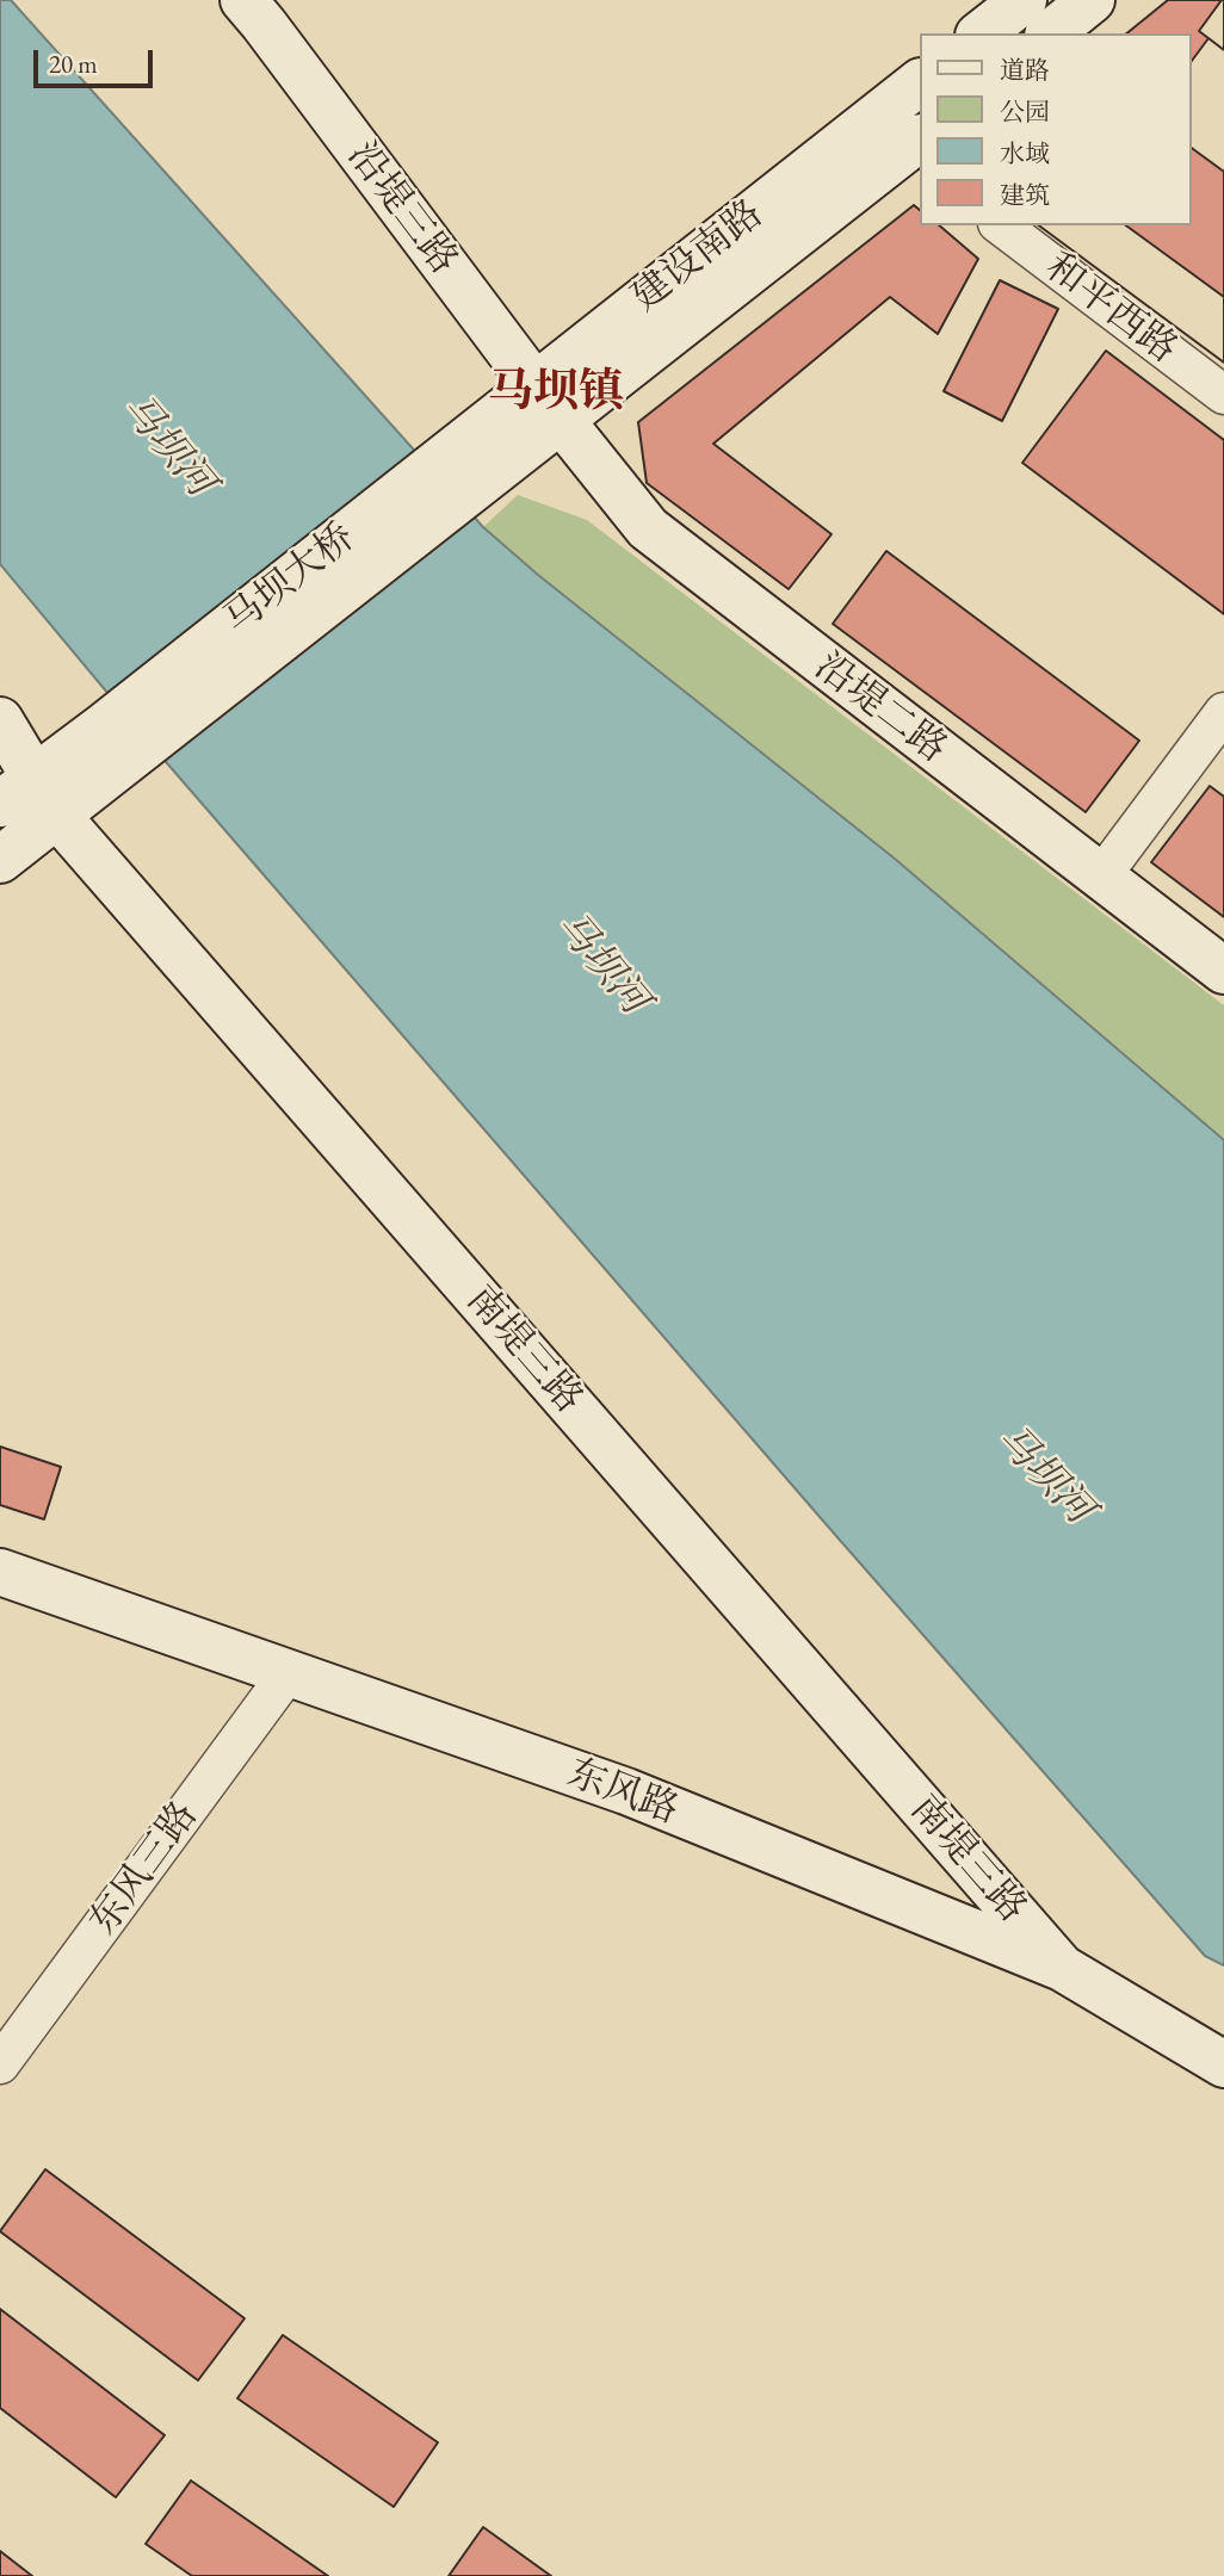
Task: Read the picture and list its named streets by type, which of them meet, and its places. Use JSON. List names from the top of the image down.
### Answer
{
  "streets": {
    "main road": [
      "沿堤三路",
      "建设南路",
      "马坝大桥",
      "沿堤二路",
      "南堤三路",
      "东风路"
    ],
    "street": ["和平西路", "东风三路"]
  },
  "crossings": [
    ["沿堤三路", "建设南路"],
    ["沿堤三路", "沿堤二路"],
    ["建设南路", "马坝大桥"],
    ["建设南路", "沿堤二路"],
    ["马坝大桥", "南堤三路"],
    ["南堤三路", "东风路"],
    ["东风路", "东风三路"]
  ],
  "districts": ["马坝镇"],
  "water": ["马坝河"],
  "legend": [
    "道路",
    "公园",
    "水域",
    "建筑"
  ],
  "scale_bar": "20 m"
}
